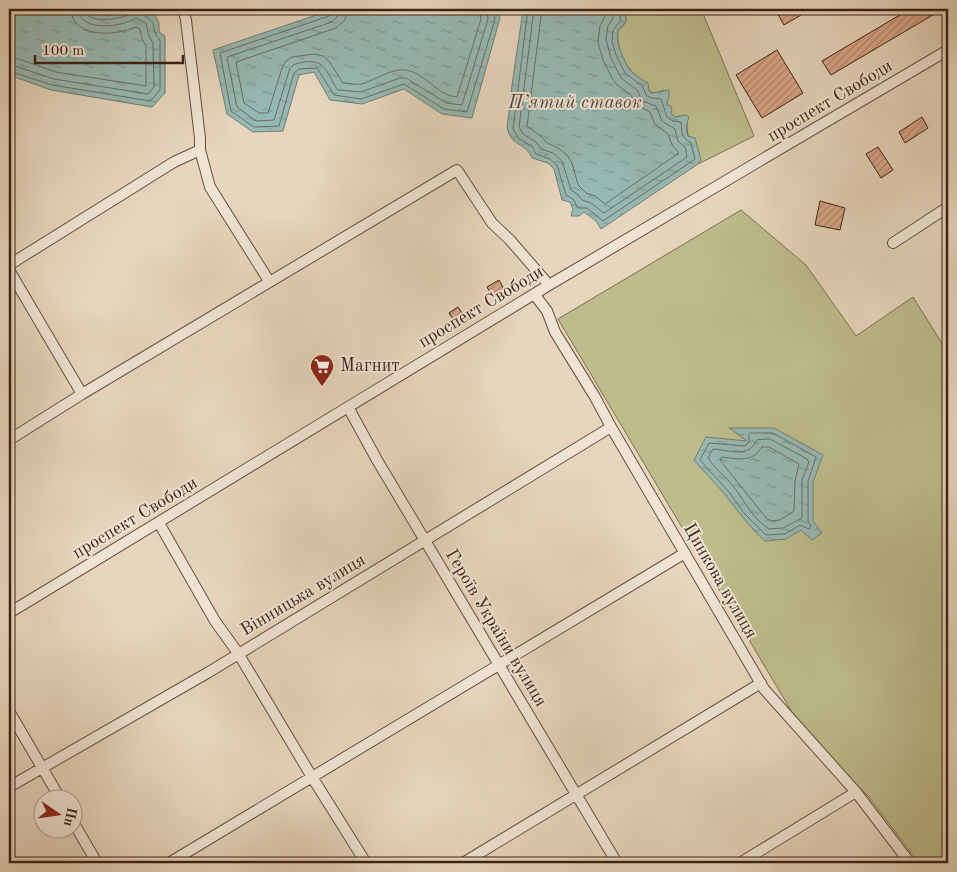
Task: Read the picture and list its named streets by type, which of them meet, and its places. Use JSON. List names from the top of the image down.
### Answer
{
  "streets": {
    "street": [
      "проспект Свободи",
      "Цинкова вулиця",
      "Вінницька вулиця",
      "Героїв України вулиця"
    ]
  },
  "crossings": [
    ["проспект Свободи", "Цинкова вулиця"],
    ["проспект Свободи", "Героїв України вулиця"],
    ["Цинкова вулиця", "Вінницька вулиця"],
    ["Вінницька вулиця", "Героїв України вулиця"]
  ],
  "water": ["П’ятий ставок"],
  "places": {
    "supermarket": ["Магнит"]
  },
  "scale_bar": "100 m",
  "north": "right"
}
